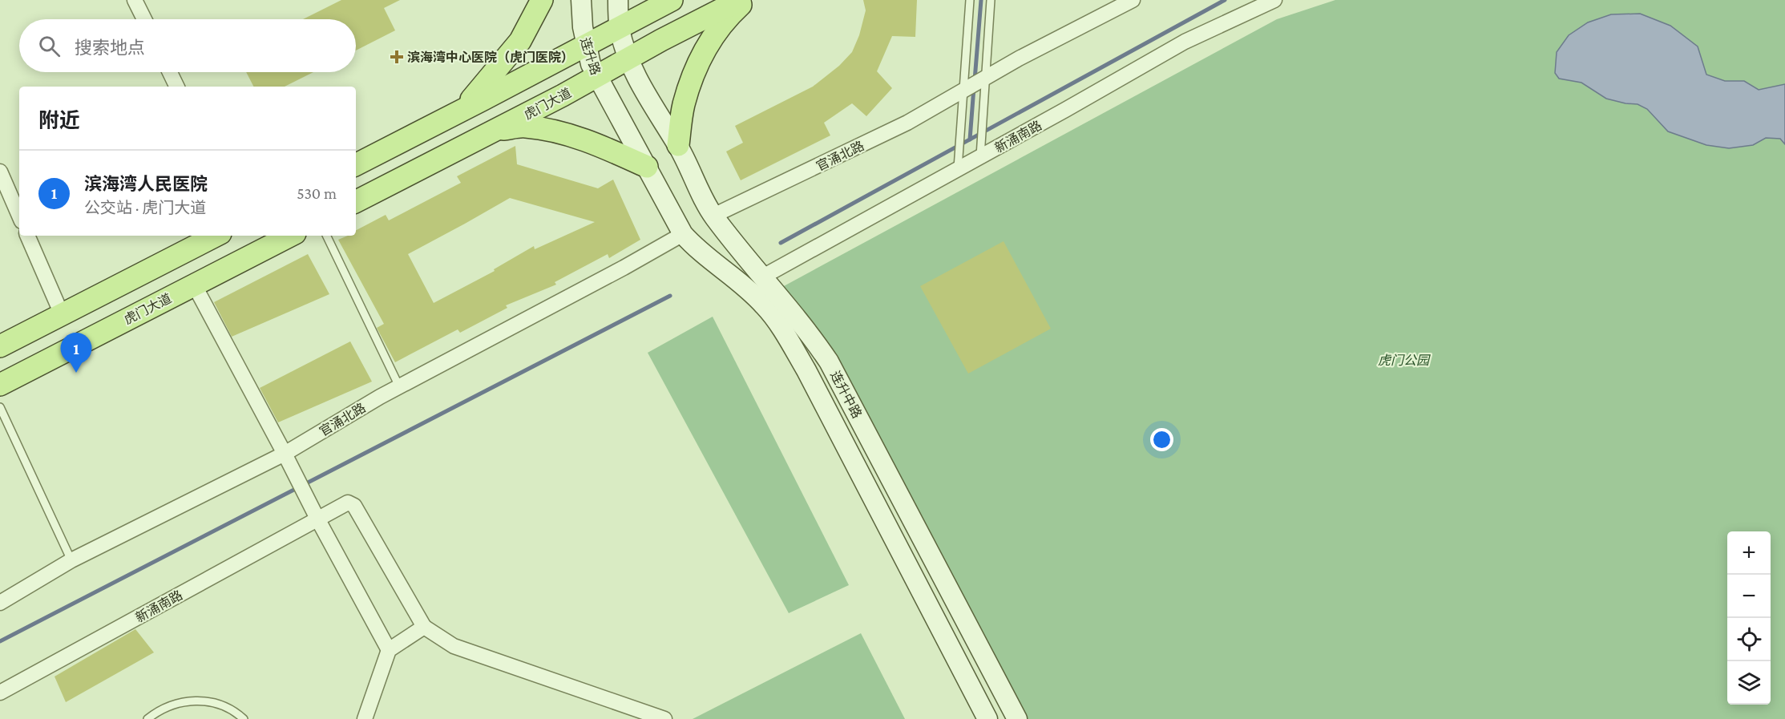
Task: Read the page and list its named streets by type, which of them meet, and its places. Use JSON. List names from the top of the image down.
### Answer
{
  "streets": {
    "main road": ["连升路", "虎门大道", "连升中路"],
    "street": ["新涌南路", "官涌北路"]
  },
  "crossings": [
    ["连升路", "虎门大道"],
    ["连升路", "连升中路"],
    ["虎门大道", "连升中路"],
    ["新涌南路", "连升中路"],
    ["官涌北路", "连升中路"]
  ],
  "parks": ["虎门公园"],
  "places": {
    "health": ["滨海湾中心医院（虎门医院）"]
  },
  "page": {
    "search": "搜索地点",
    "heading": "附近",
    "list": [
      {
        "mark": "1",
        "name": "滨海湾人民医院",
        "note": "公交站 · 虎门大道",
        "value": "530 m"
      }
    ],
    "pins": "1",
    "map_buttons": ["+", "−"]
  }
}
